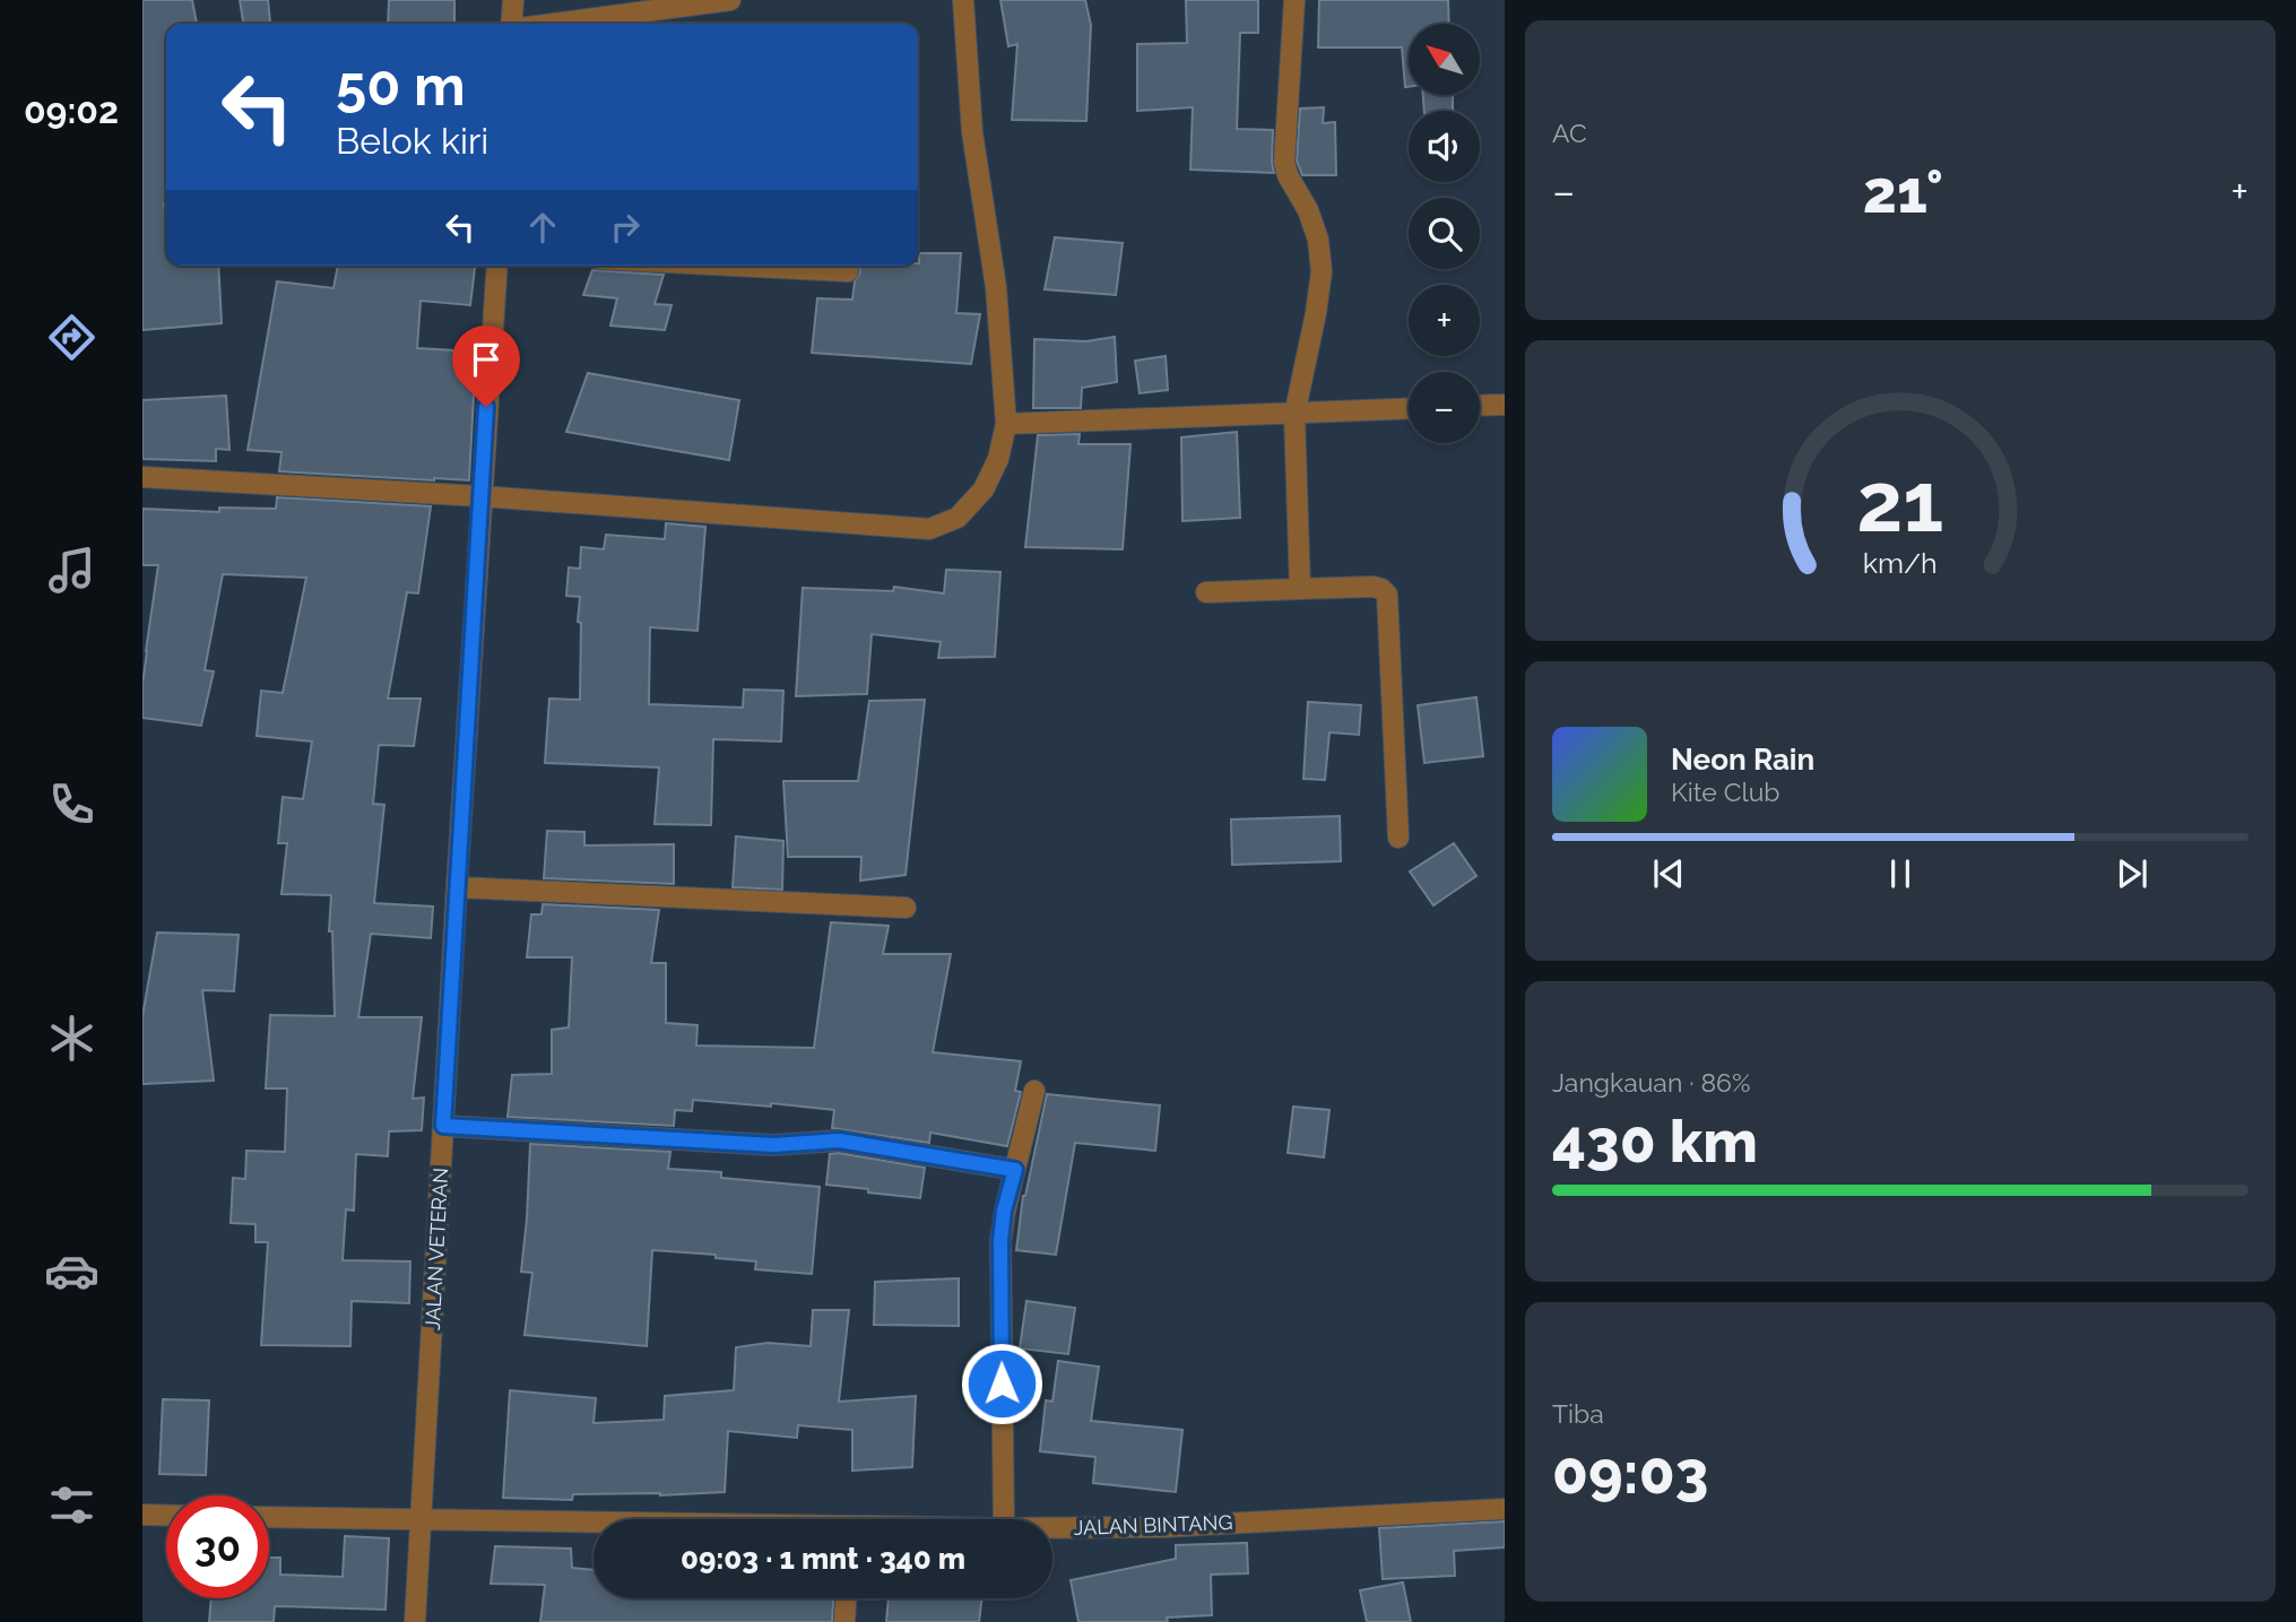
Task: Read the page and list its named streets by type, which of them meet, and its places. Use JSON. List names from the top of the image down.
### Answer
{
  "streets": {
    "street": ["JALAN VETERAN", "JALAN BINTANG"]
  },
  "crossings": [
    ["JALAN VETERAN", "JALAN BINTANG"]
  ],
  "north": "top left",
  "page": {
    "tabs": "09:02",
    "tile": [
      "AC",
      ["Jangkauan · 86%", "430 km"],
      ["Tiba", "09:03"]
    ],
    "map_buttons": ["+", "−"],
    "turn": ["50 m", "Belok kiri"],
    "heat": ["−", "21°", "+"],
    "song": ["Neon Rain", "Kite Club"],
    "limit": "30",
    "trip": "09:03 · 1 mnt · 340 m",
    "gauge": ["21", "km/h"]
  }
}
